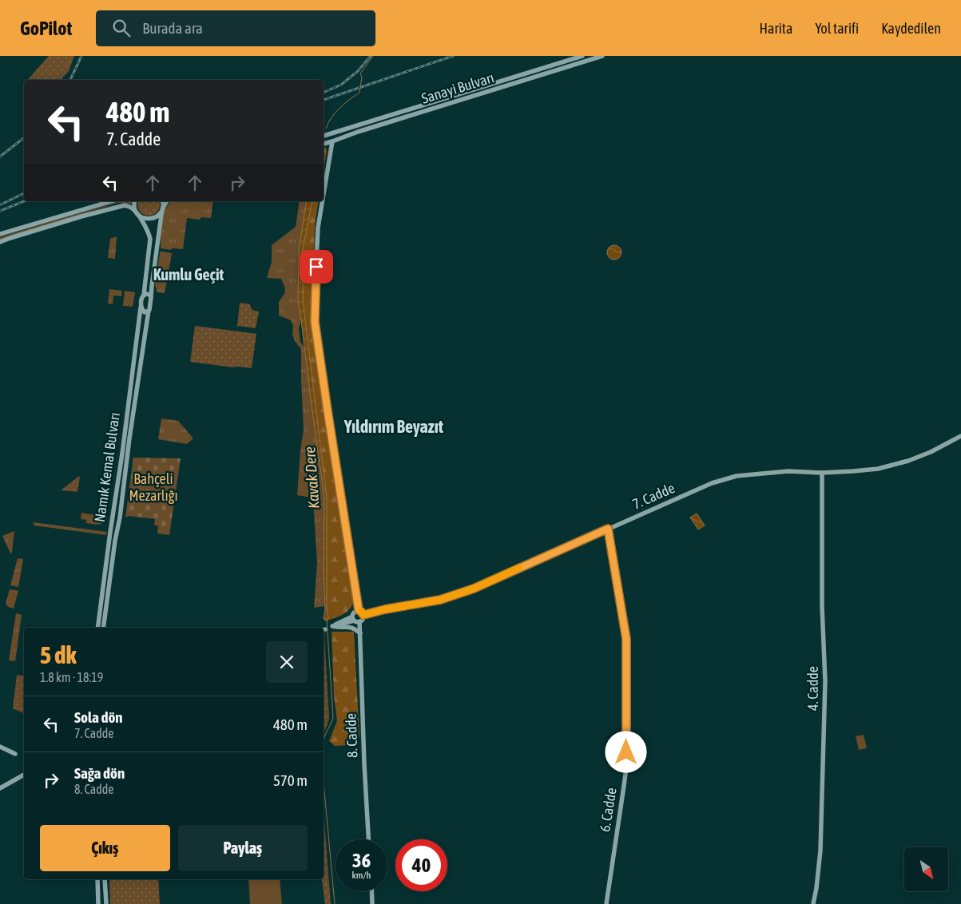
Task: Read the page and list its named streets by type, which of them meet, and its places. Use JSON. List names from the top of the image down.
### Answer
{
  "streets": {
    "street": [
      "Sanayi Bulvarı",
      "Namık Kemal Bulvarı",
      "7. Cadde",
      "4. Cadde",
      "8. Cadde",
      "6. Cadde"
    ]
  },
  "crossings": [
    ["7. Cadde", "4. Cadde"],
    ["7. Cadde", "8. Cadde"],
    ["7. Cadde", "6. Cadde"]
  ],
  "districts": ["Kumlu Geçit", "Yıldırım Beyazıt"],
  "water": ["Kavak Dere"],
  "parks": ["Bahçeli Mezarlığı"],
  "north": "bottom right",
  "page": {
    "header": "GoPilot",
    "search": "Burada ara",
    "nav": ["Harita", "Yol tarifi", "Kaydedilen"],
    "turn": ["480 m", "7. Cadde"],
    "heading": ["5 dk", "1.8 km · 18:19"],
    "list": [
      {
        "name": "Sola dön",
        "note": "7. Cadde",
        "value": "480 m"
      },
      {
        "name": "Sağa dön",
        "note": "8. Cadde",
        "value": "570 m"
      }
    ],
    "buttons": ["Çıkış", "Paylaş"],
    "speed": "36 km/h",
    "limit": "40"
  }
}
